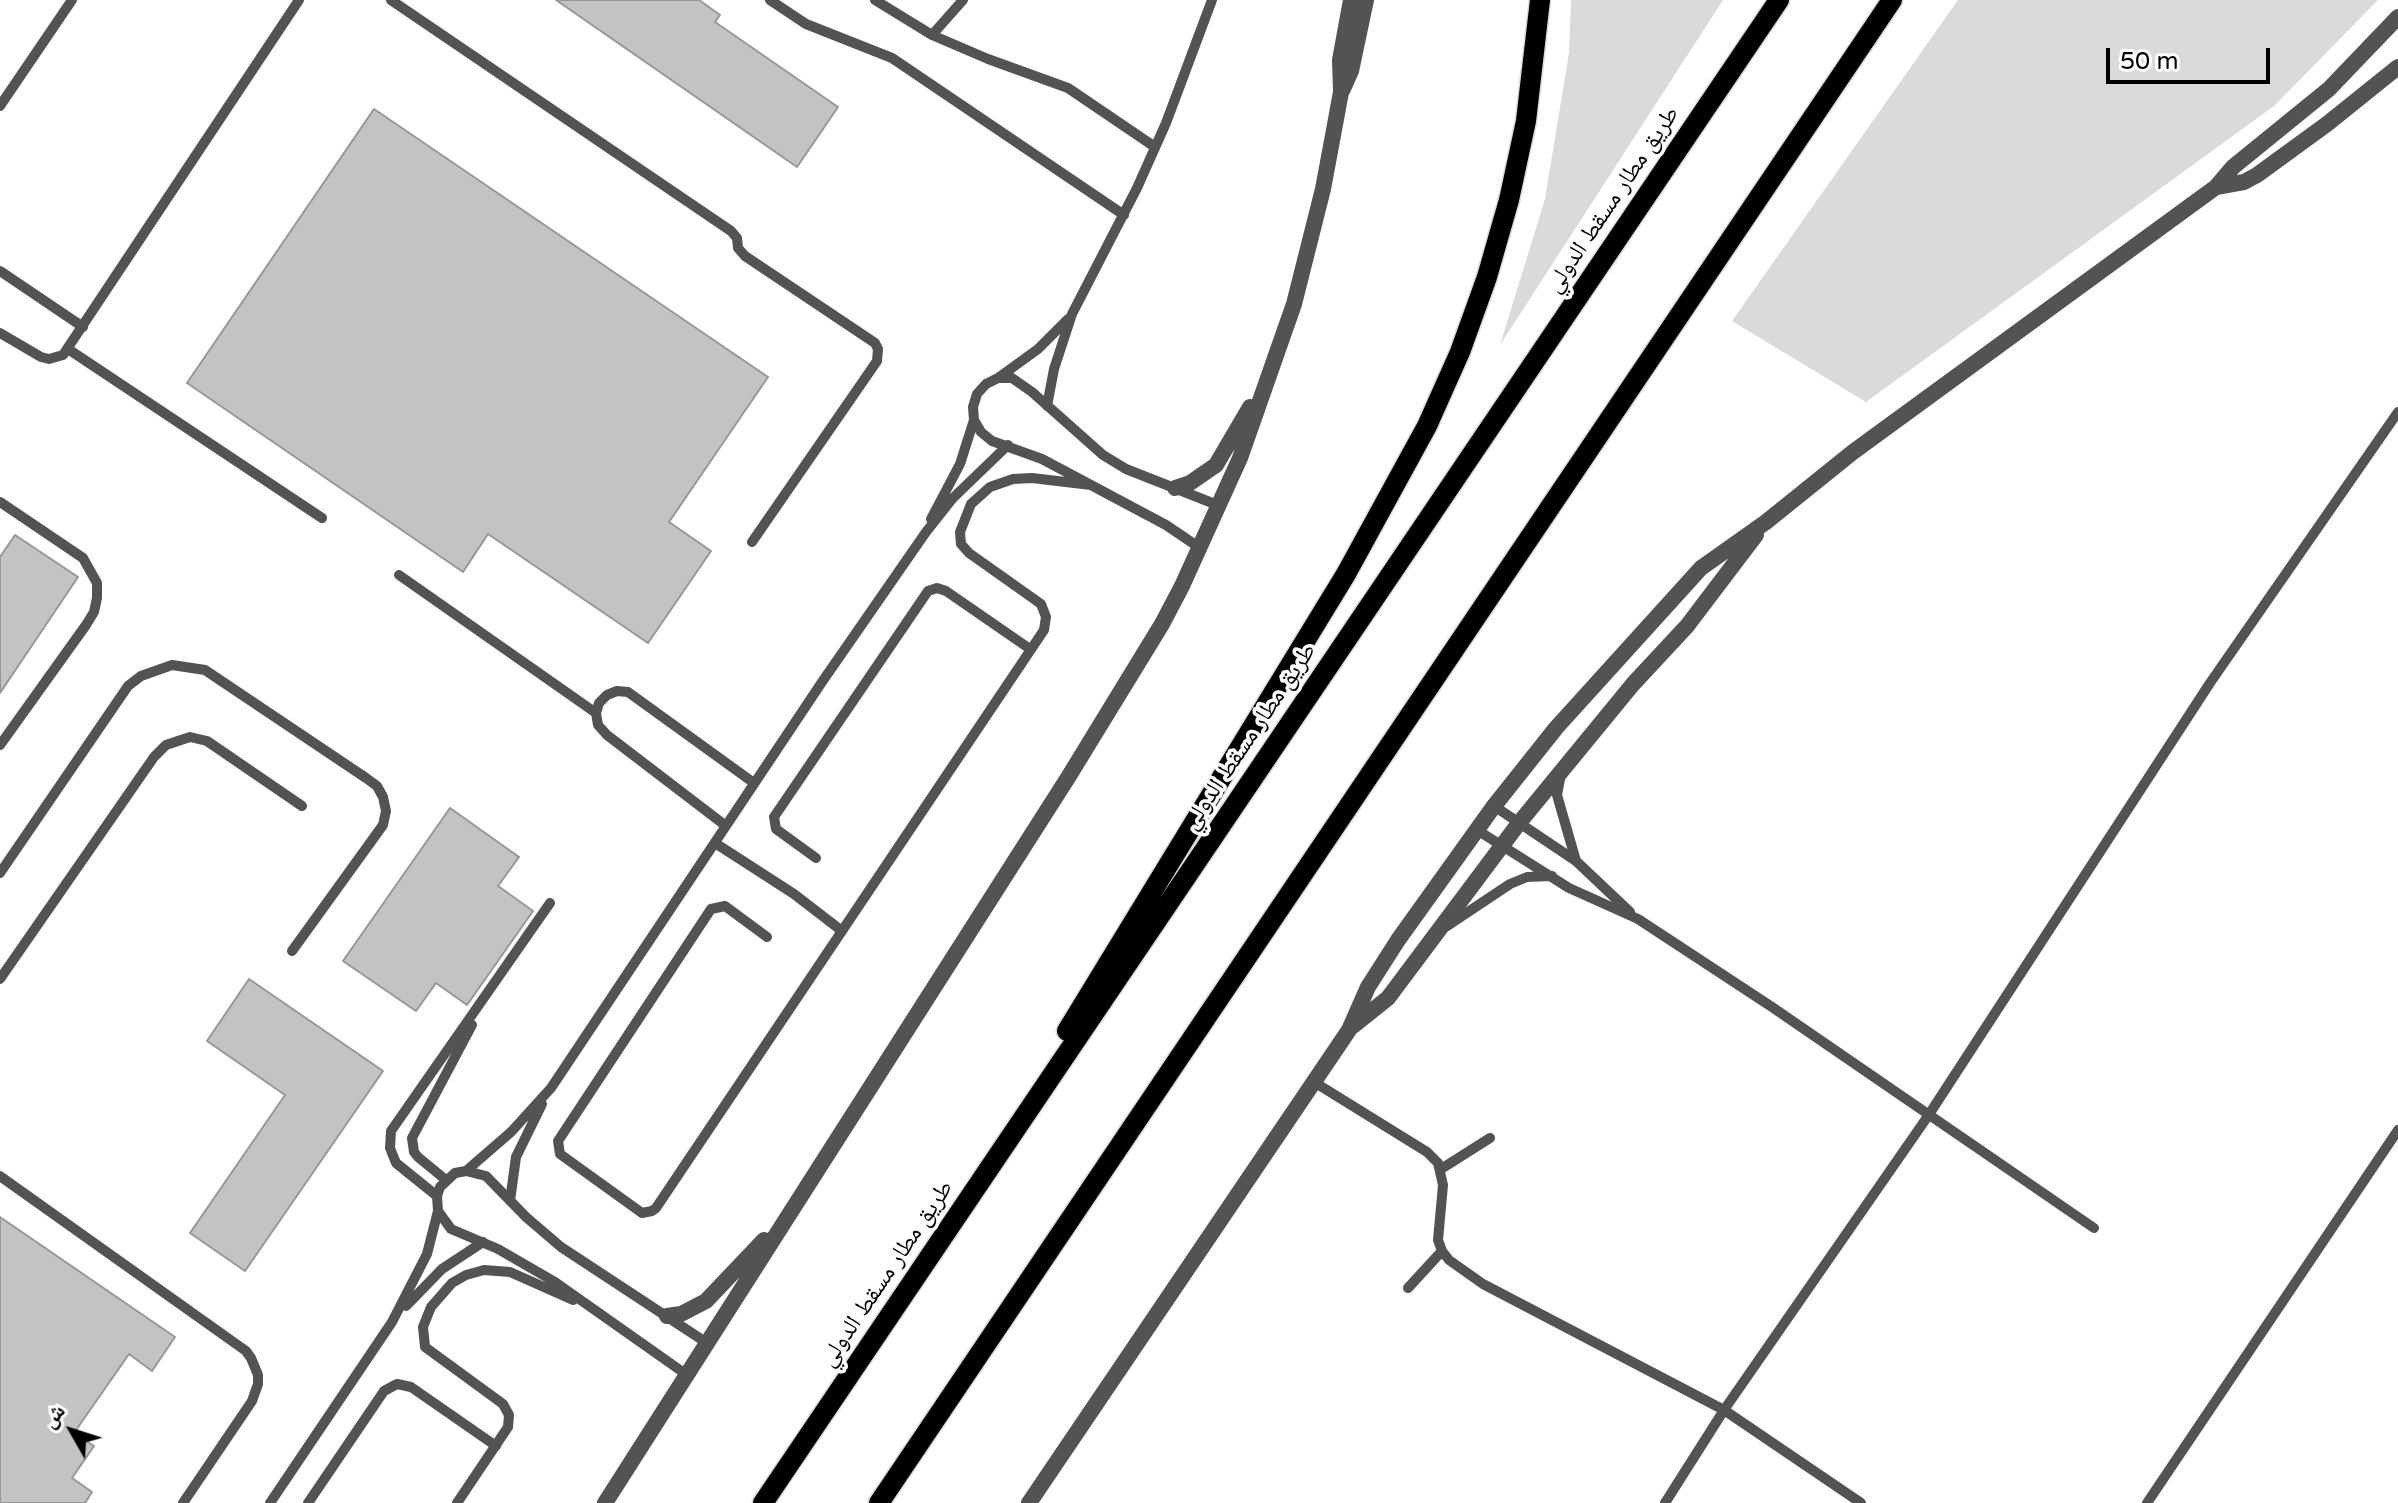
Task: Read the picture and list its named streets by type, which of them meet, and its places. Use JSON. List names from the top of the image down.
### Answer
{
  "streets": {
    "main road": ["طريق مطار مسقط الدولي"]
  },
  "scale_bar": "50 m",
  "north": "top left"
}
